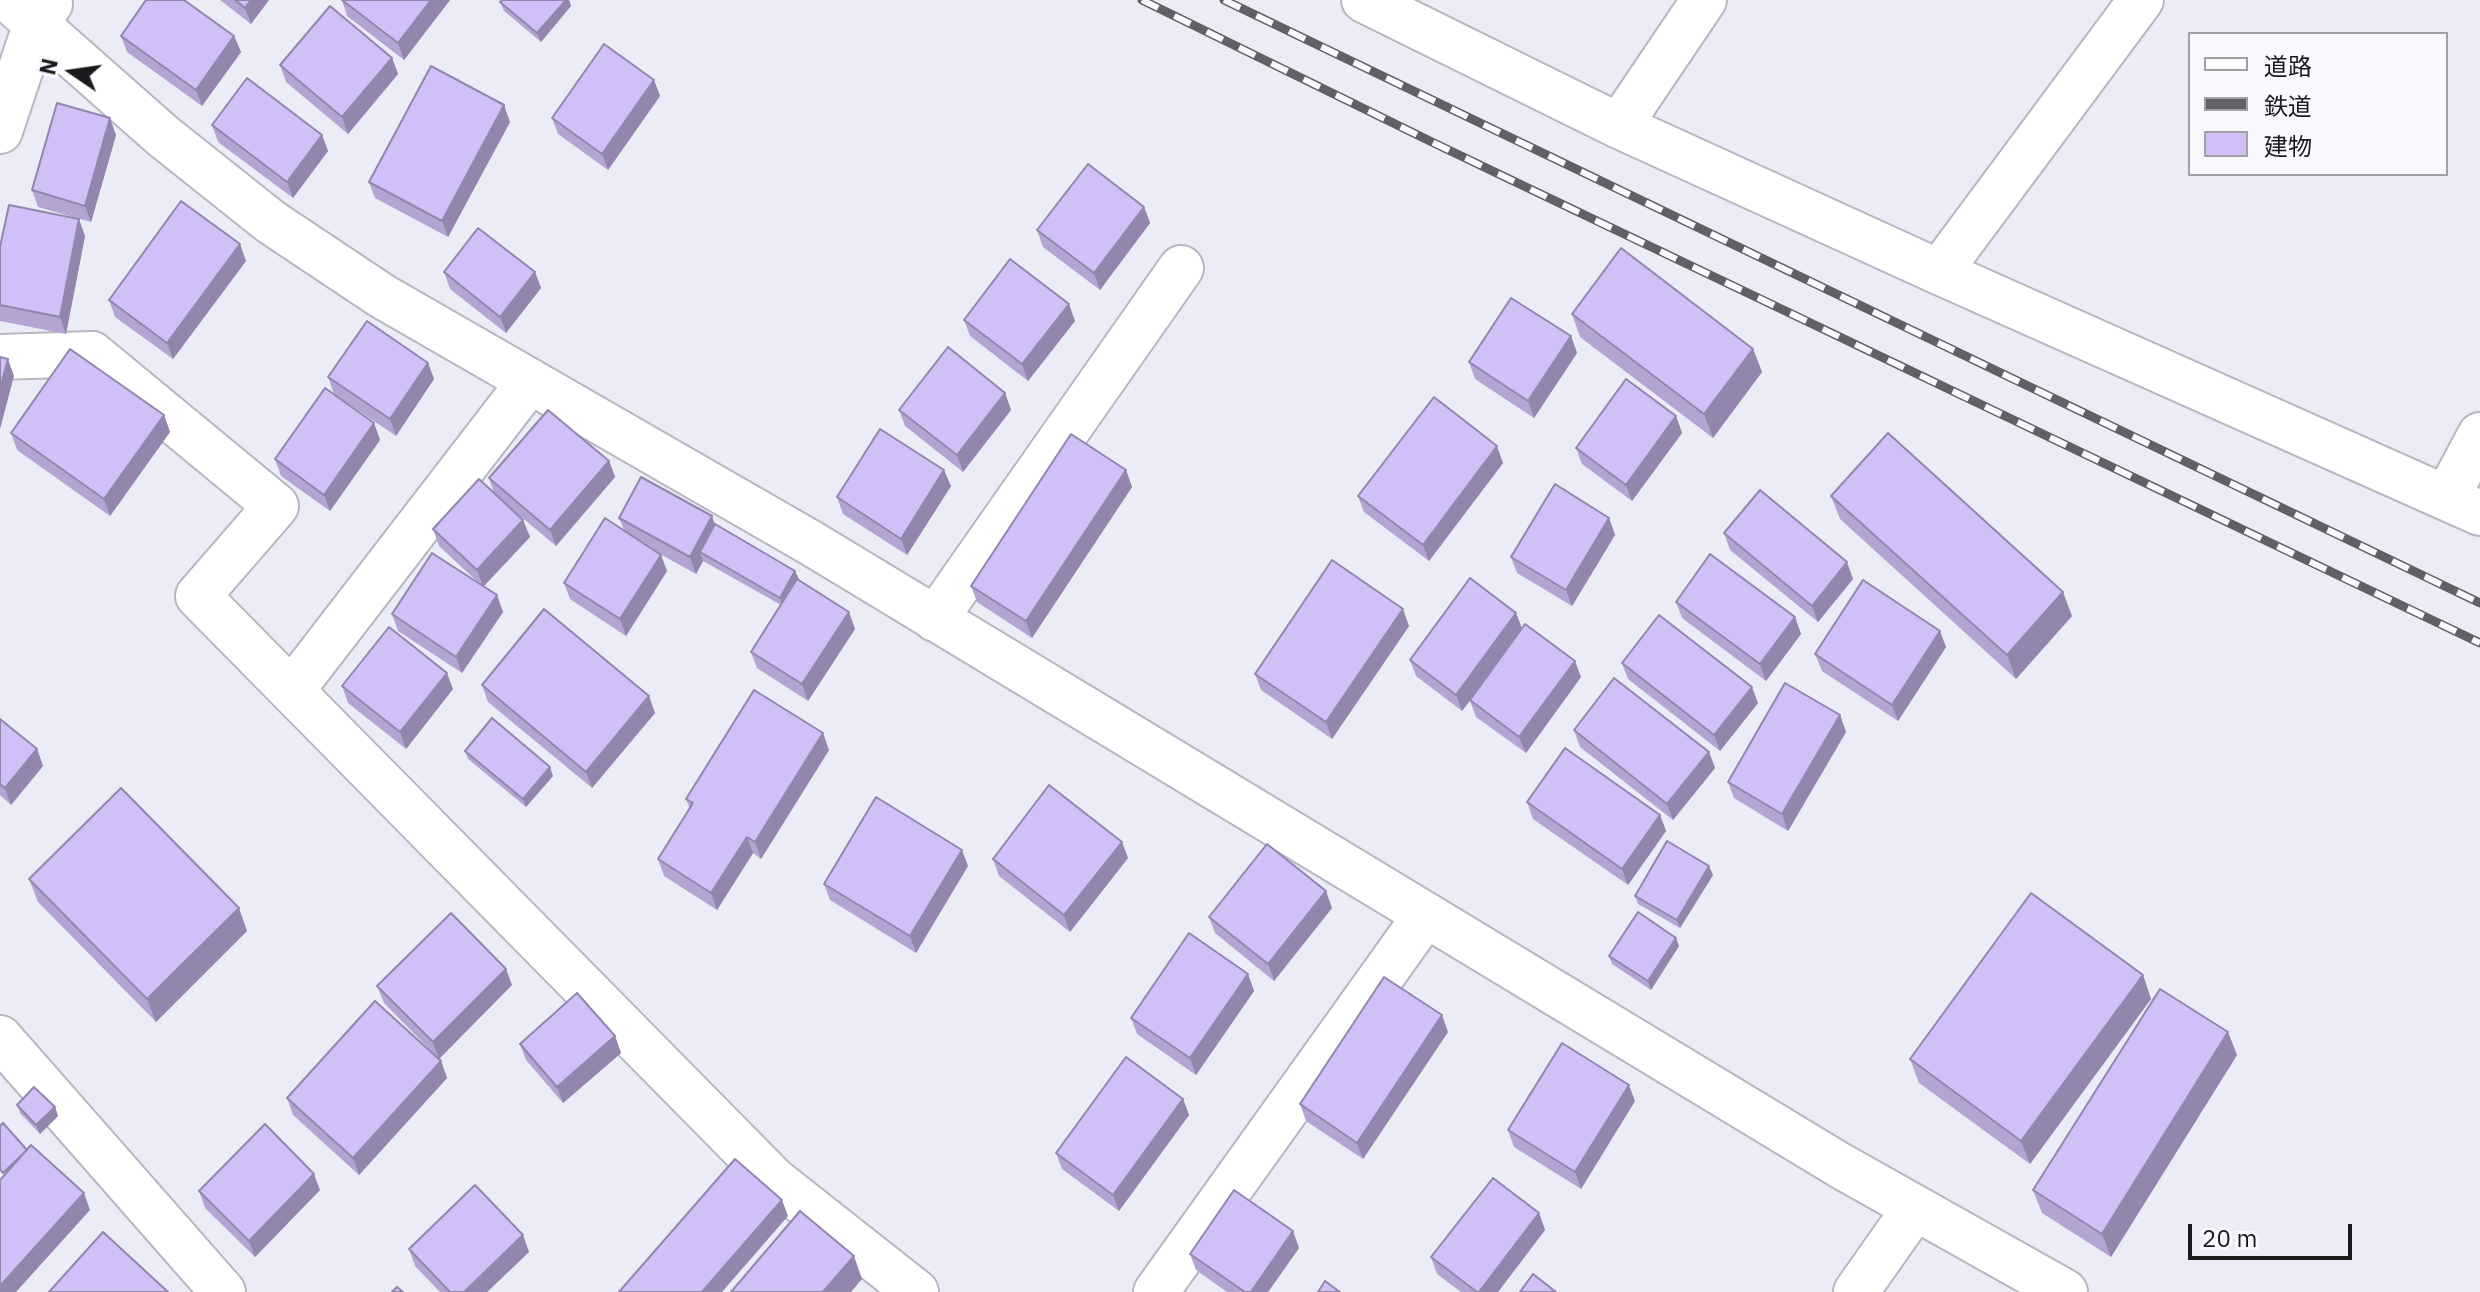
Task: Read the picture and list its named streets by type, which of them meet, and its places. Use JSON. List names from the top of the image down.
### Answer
{
  "legend": ["道路", "鉄道", "建物"],
  "scale_bar": "20 m",
  "north": "left"
}
